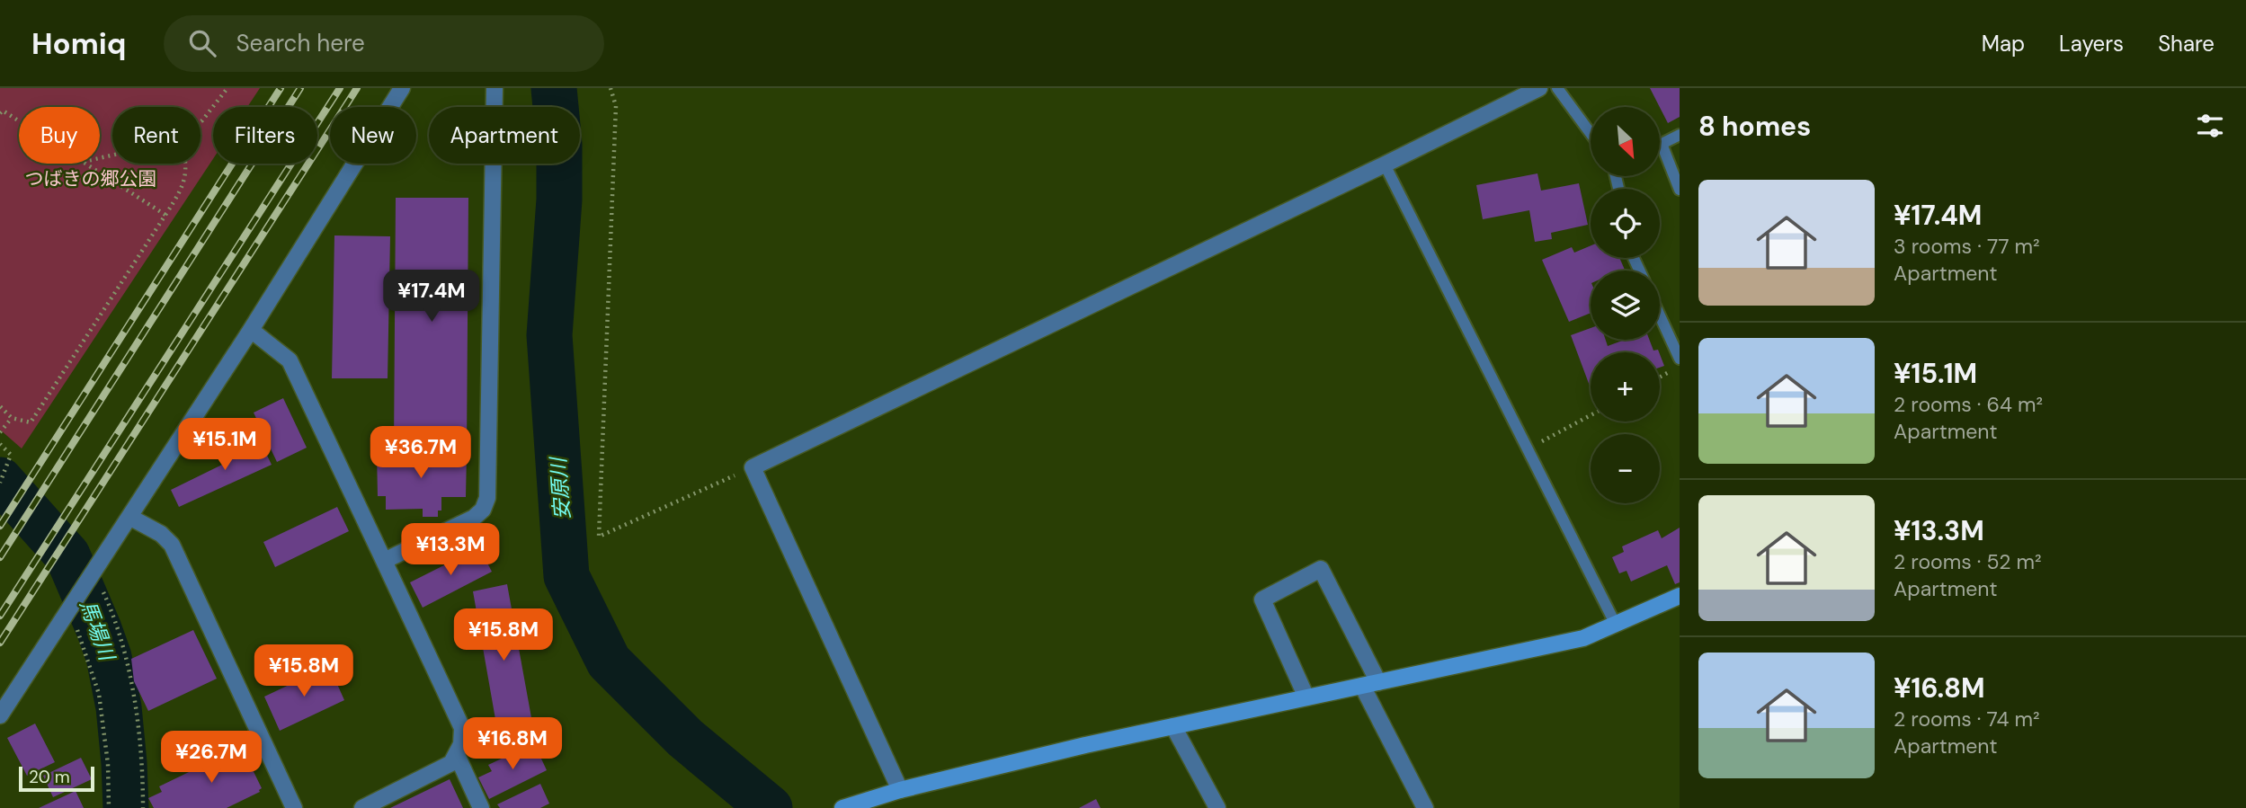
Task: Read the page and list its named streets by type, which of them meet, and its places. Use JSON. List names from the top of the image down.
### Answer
{
  "water": ["安原川", "馬場川"],
  "parks": ["つばきの郷公園"],
  "scale_bar": "20 m",
  "north": "bottom right",
  "page": {
    "header": "Homiq",
    "search": "Search here",
    "nav": ["Map", "Layers", "Share"],
    "heading": "8 homes",
    "map_buttons": ["+", "−"],
    "chip": [
      "Buy",
      "Rent",
      "Filters",
      "New",
      "Apartment"
    ],
    "list": [
      {
        "name": "¥17.4M",
        "note": "3 rooms · 77 m² · Apartment"
      },
      {
        "name": "¥15.1M",
        "note": "2 rooms · 64 m² · Apartment"
      },
      {
        "name": "¥13.3M",
        "note": "2 rooms · 52 m² · Apartment"
      },
      {
        "name": "¥16.8M",
        "note": "2 rooms · 74 m² · Apartment"
      }
    ],
    "price": [
      "¥17.4M",
      "¥15.1M",
      "¥36.7M",
      "¥13.3M",
      "¥15.8M",
      "¥15.8M",
      "¥16.8M",
      "¥26.7M"
    ],
    "scale": "20 m"
  }
}
